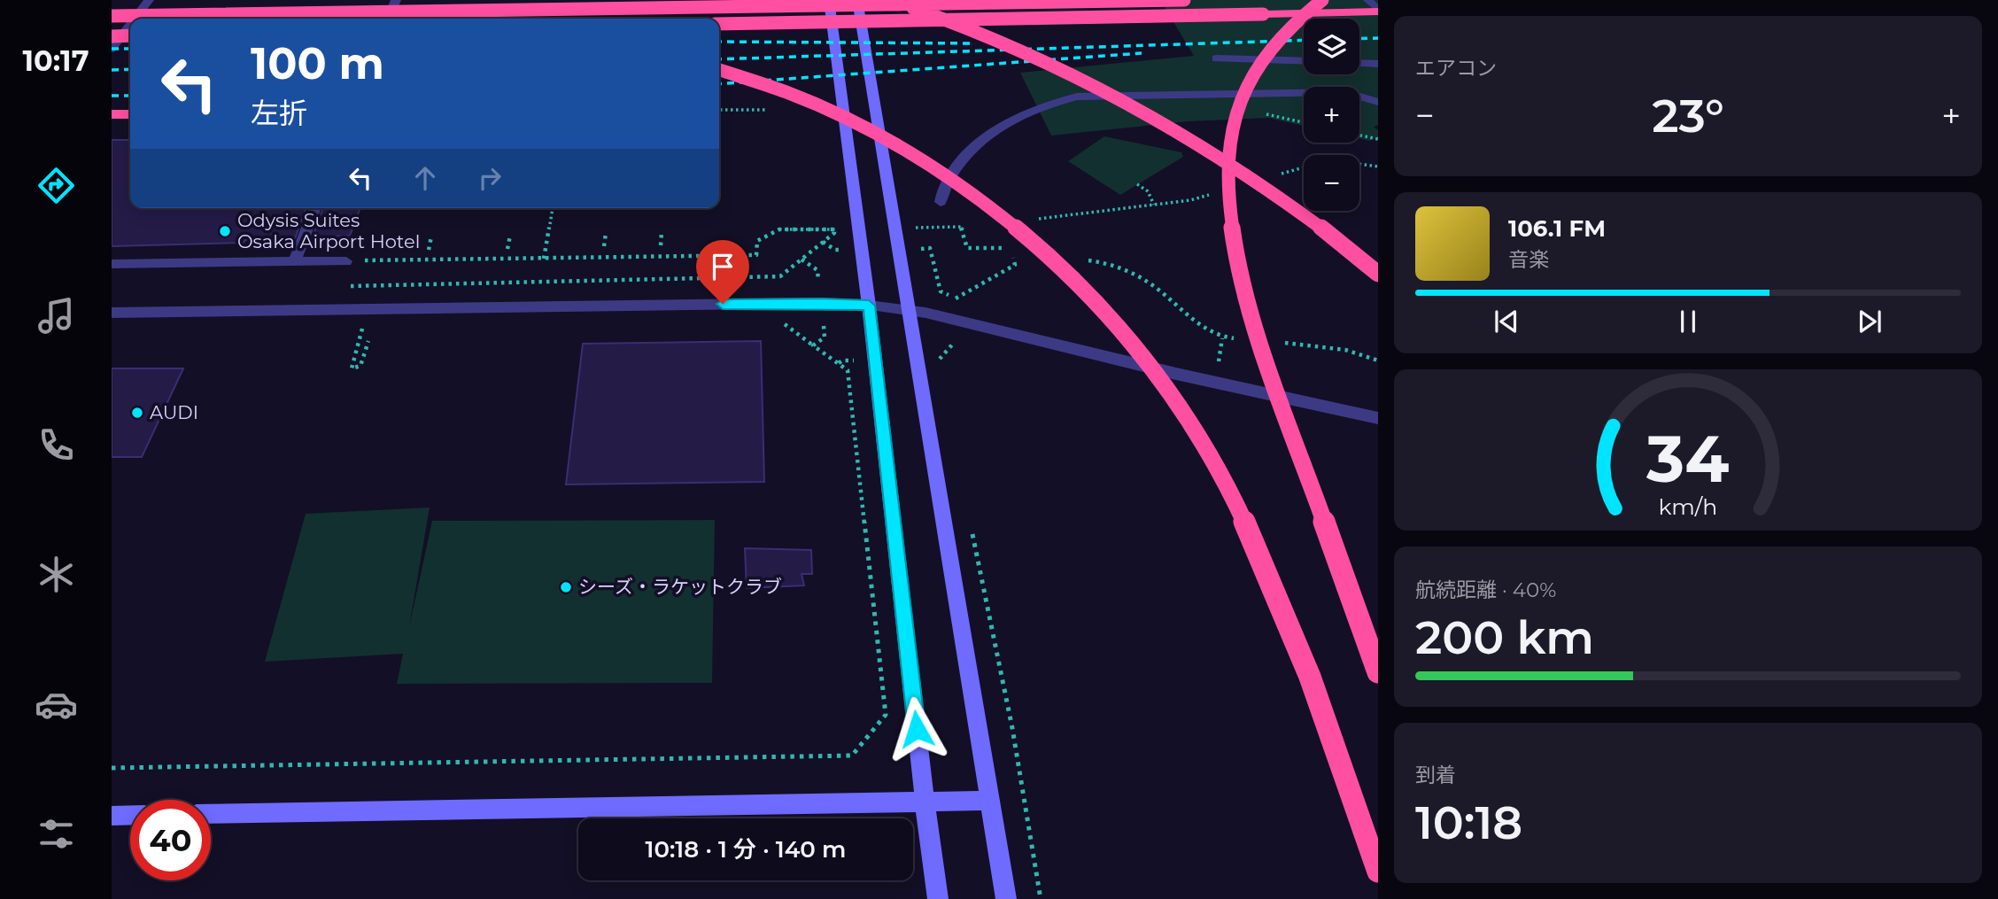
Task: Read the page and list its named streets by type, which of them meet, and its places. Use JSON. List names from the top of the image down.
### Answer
{
  "places": ["Odysis Suites Osaka Airport Hotel", "AUDI", "シーズ・ラケットクラブ"],
  "page": {
    "tabs": "10:17",
    "tile": [
      "エアコン",
      ["航続距離 · 40%", "200 km"],
      ["到着", "10:18"]
    ],
    "map_buttons": ["+", "−"],
    "turn": ["100 m", "左折"],
    "heat": ["−", "23°", "+"],
    "song": ["106.1 FM", "音楽"],
    "limit": "40",
    "trip": "10:18 · 1 分 · 140 m",
    "gauge": ["34", "km/h"]
  }
}
